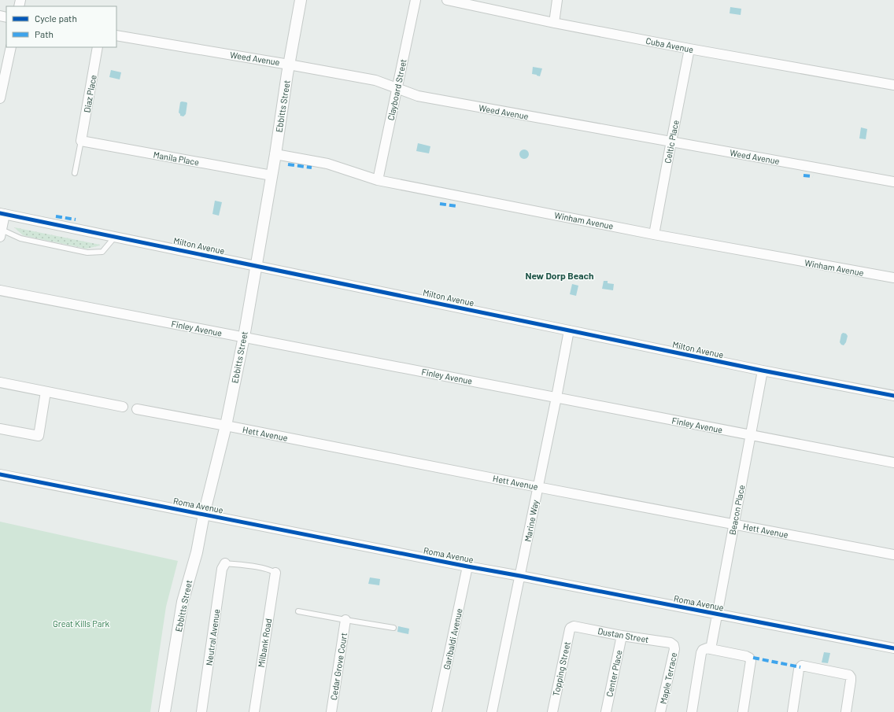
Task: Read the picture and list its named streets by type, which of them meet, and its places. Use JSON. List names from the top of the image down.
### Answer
{
  "streets": {
    "street": [
      "Cuba Avenue",
      "Weed Avenue",
      "Clayboard Street",
      "Diaz Place",
      "Ebbitts Street",
      "Celtic Place",
      "Manila Place",
      "Winham Avenue",
      "Milton Avenue",
      "Finley Avenue",
      "Hett Avenue",
      "Roma Avenue",
      "Beacon Place",
      "Marine Way",
      "Dustan Street",
      "Neutral Avenue",
      "Garibaldi Avenue",
      "Milbank Road",
      "Cedar Grove Court",
      "Topping Street",
      "Center Place",
      "Maple Terrace"
    ]
  },
  "crossings": [
    ["Cuba Avenue", "Celtic Place"],
    ["Weed Avenue", "Clayboard Street"],
    ["Weed Avenue", "Ebbitts Street"],
    ["Weed Avenue", "Celtic Place"],
    ["Clayboard Street", "Winham Avenue"],
    ["Diaz Place", "Manila Place"],
    ["Ebbitts Street", "Manila Place"],
    ["Ebbitts Street", "Winham Avenue"],
    ["Ebbitts Street", "Milton Avenue"],
    ["Ebbitts Street", "Finley Avenue"],
    ["Ebbitts Street", "Hett Avenue"],
    ["Ebbitts Street", "Roma Avenue"],
    ["Celtic Place", "Winham Avenue"],
    ["Milton Avenue", "Beacon Place"],
    ["Milton Avenue", "Marine Way"],
    ["Finley Avenue", "Beacon Place"],
    ["Finley Avenue", "Marine Way"],
    ["Hett Avenue", "Beacon Place"],
    ["Hett Avenue", "Marine Way"],
    ["Roma Avenue", "Beacon Place"],
    ["Roma Avenue", "Marine Way"],
    ["Roma Avenue", "Garibaldi Avenue"],
    ["Dustan Street", "Topping Street"],
    ["Dustan Street", "Center Place"],
    ["Dustan Street", "Maple Terrace"]
  ],
  "districts": ["New Dorp Beach"],
  "parks": ["Great Kills Park"],
  "legend": ["Cycle path", "Path"]
}
